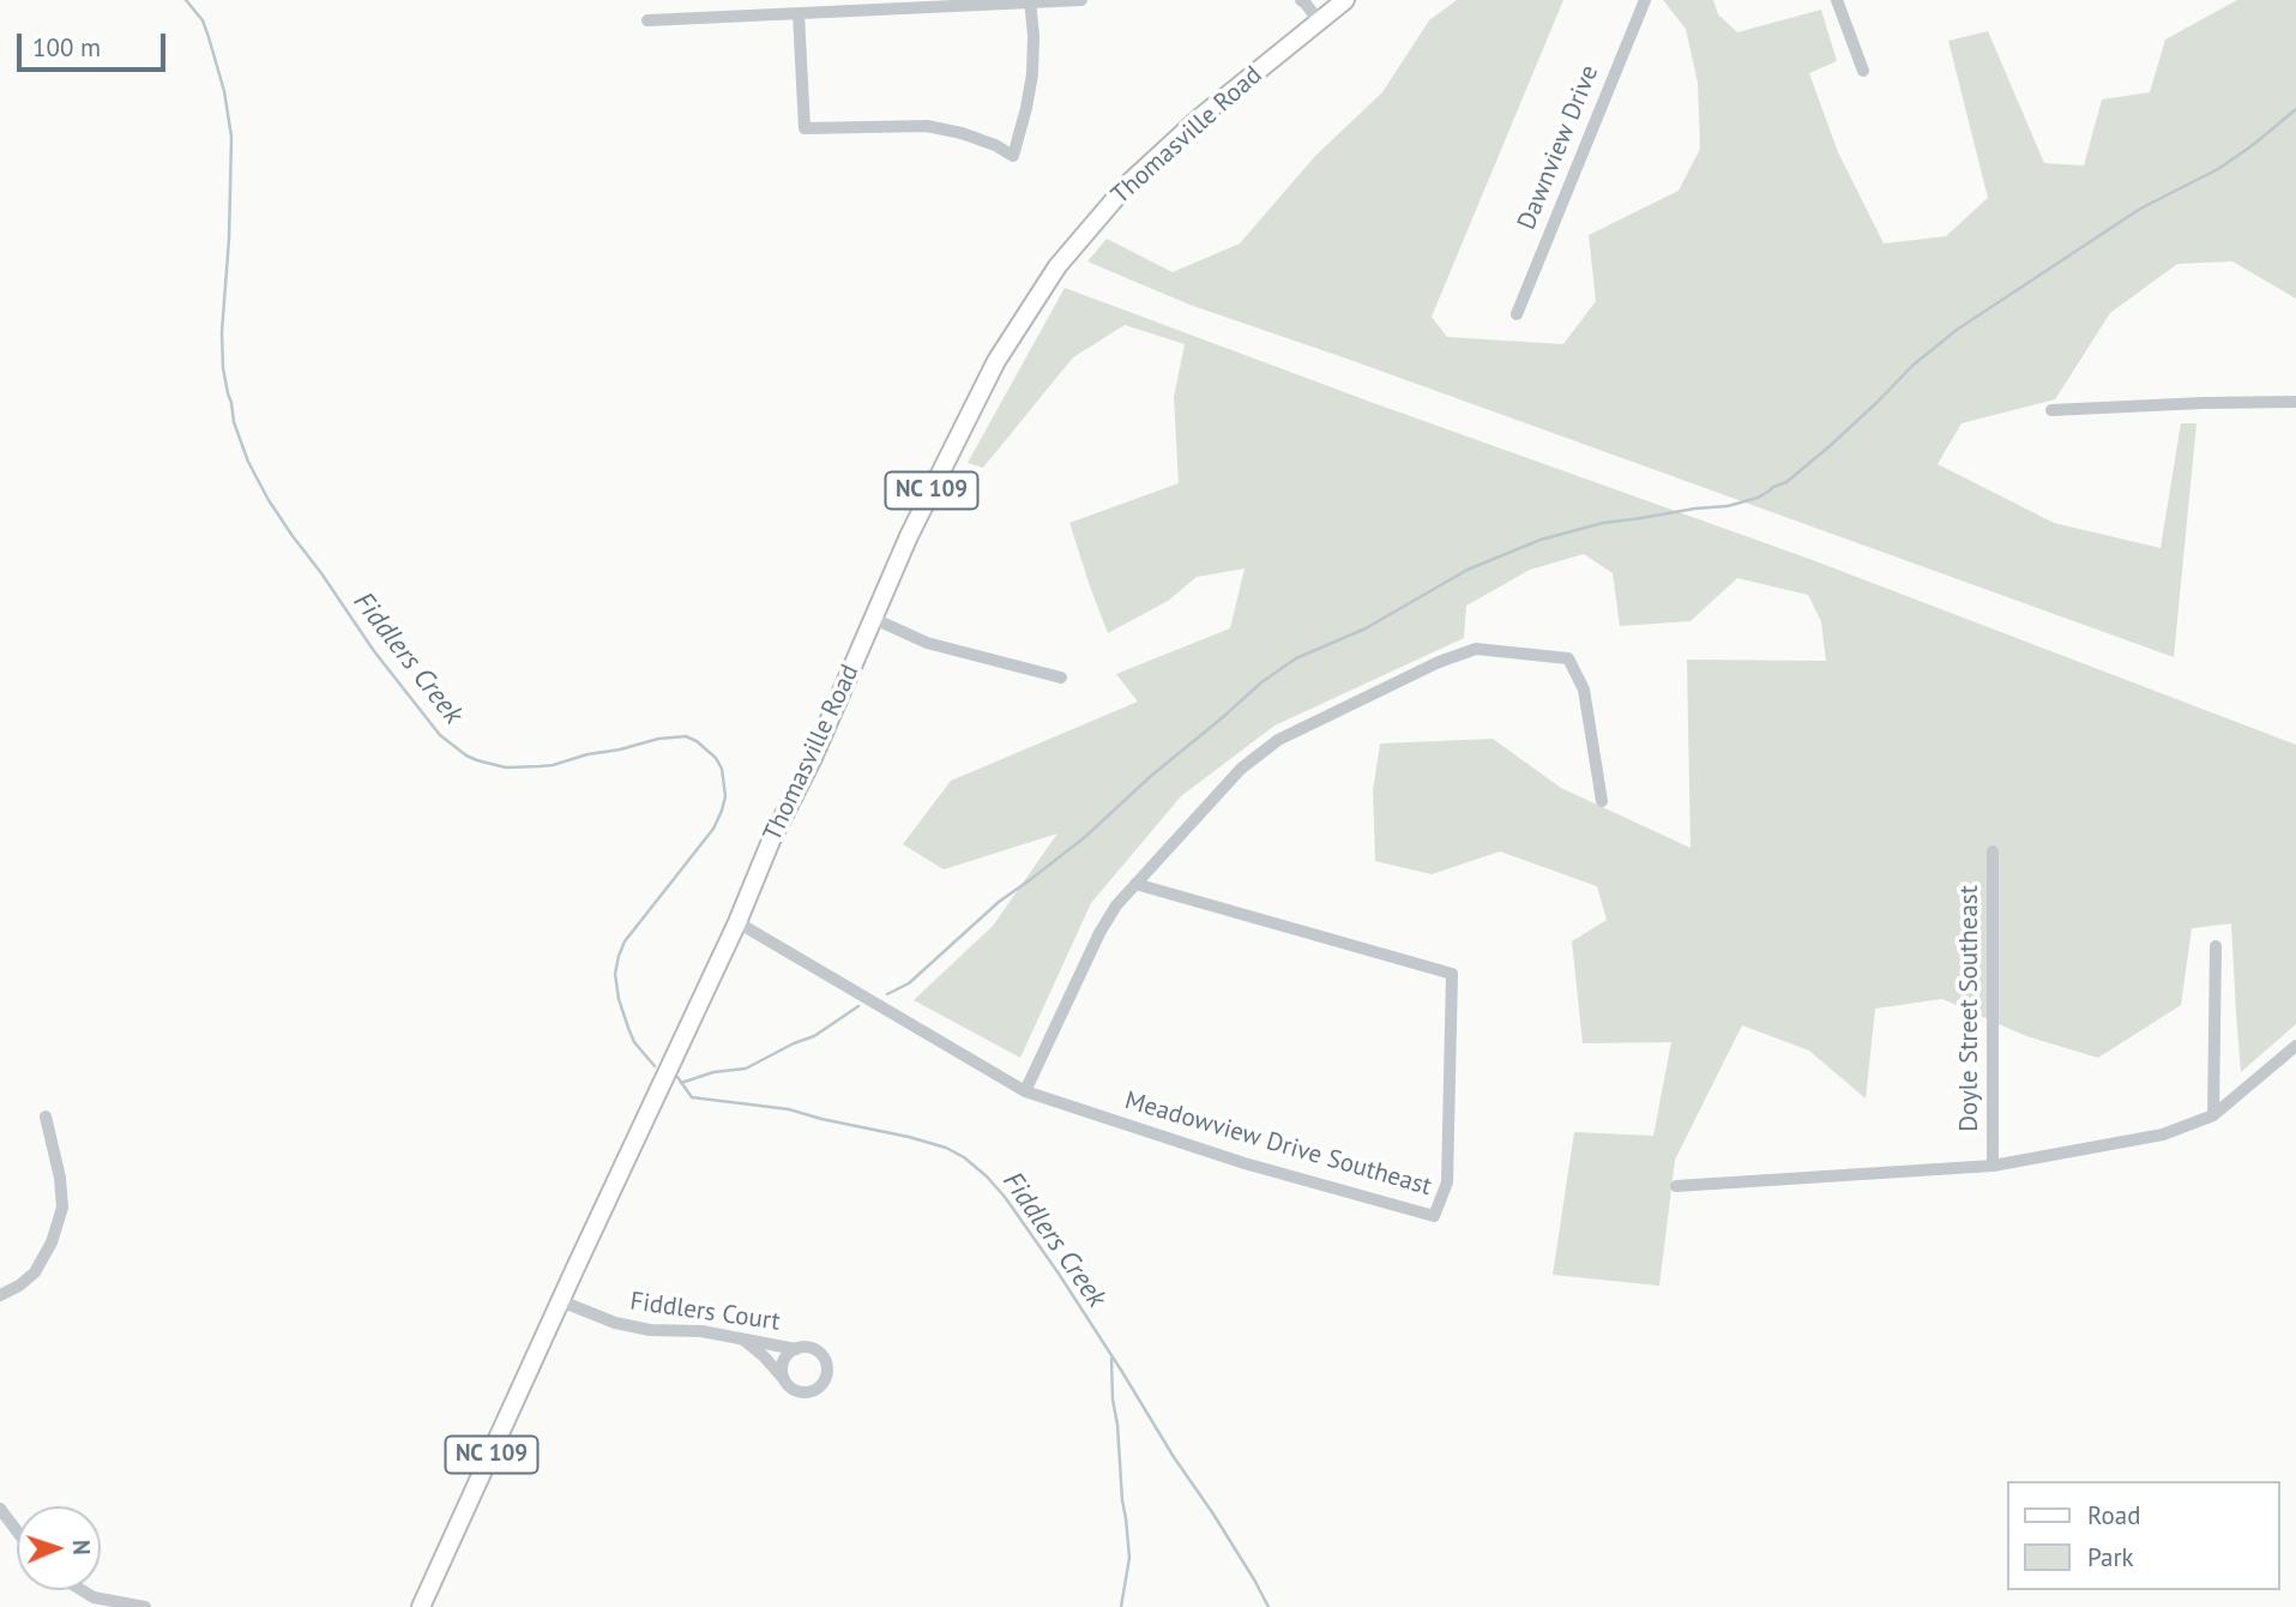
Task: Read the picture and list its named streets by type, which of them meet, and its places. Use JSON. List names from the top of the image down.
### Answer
{
  "streets": {
    "main road": ["Thomasville Road", "NC 109"],
    "street": [
      "Dawnview Drive",
      "Doyle Street Southeast",
      "Meadowview Drive Southeast",
      "Fiddlers Court"
    ]
  },
  "crossings": [
    ["Thomasville Road", "Meadowview Drive Southeast"],
    ["Thomasville Road", "Fiddlers Court"]
  ],
  "water": ["Fiddlers Creek"],
  "legend": ["Road", "Park"],
  "scale_bar": "100 m",
  "north": "right"
}
